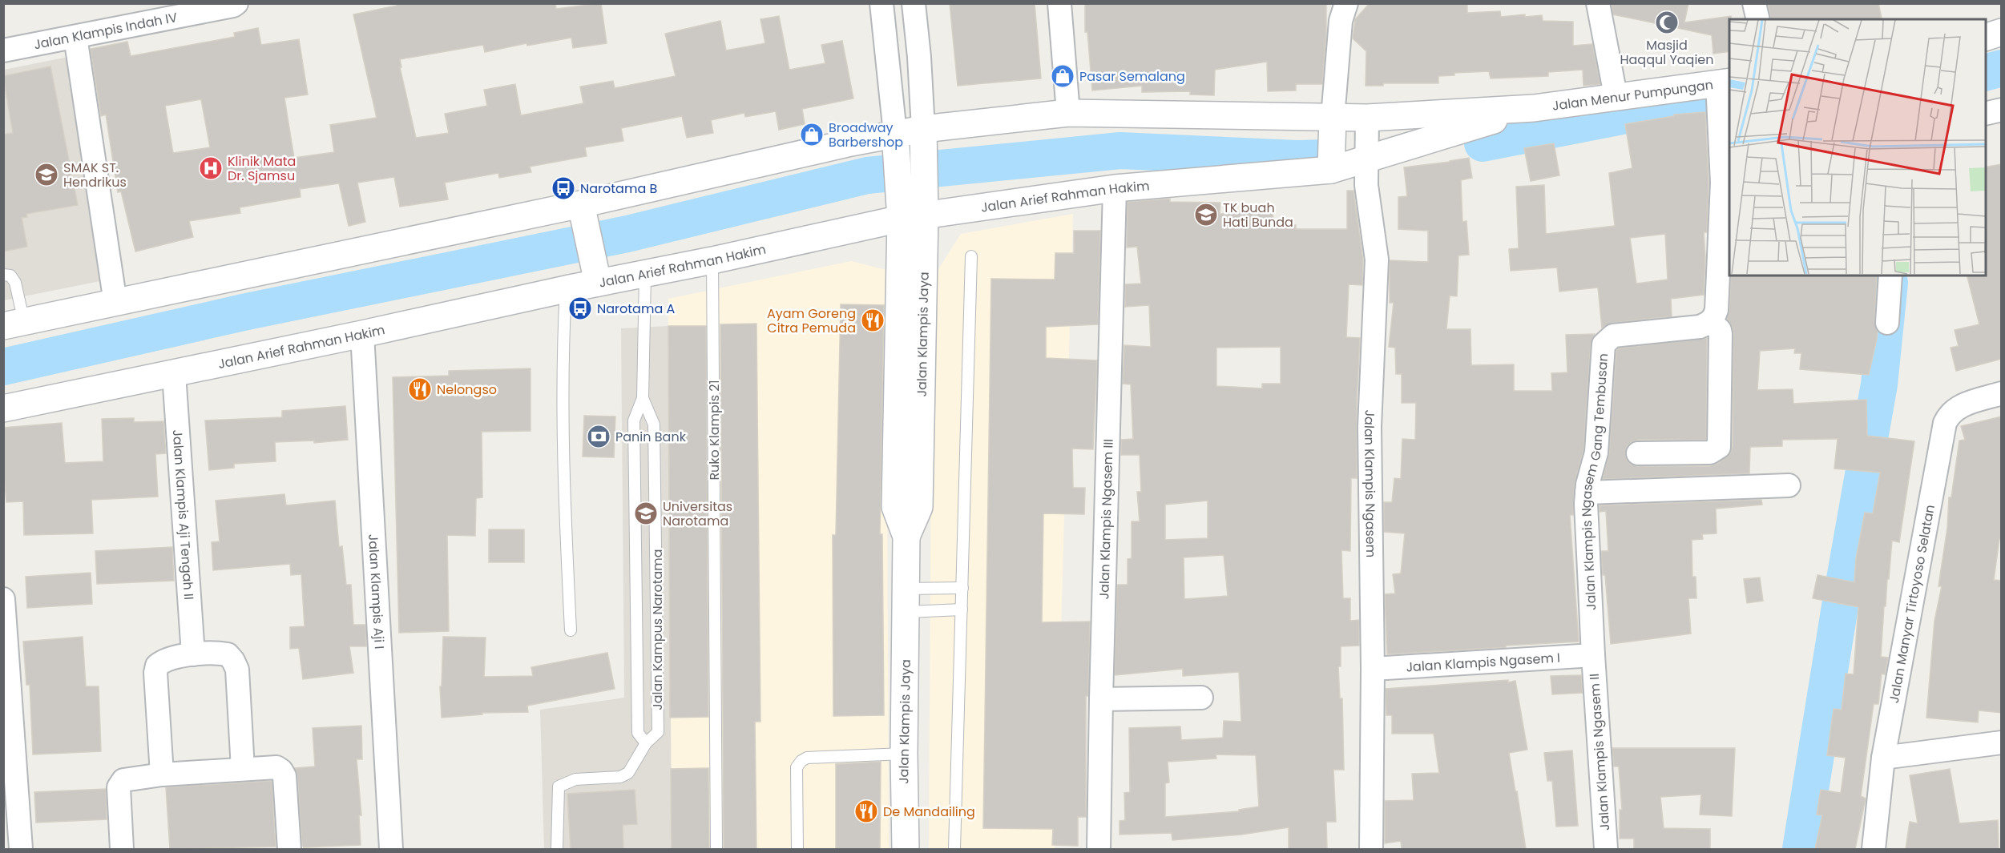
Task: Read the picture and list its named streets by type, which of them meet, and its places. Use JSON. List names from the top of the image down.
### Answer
{
  "streets": {
    "street": [
      "Jalan Klampis Indah IV",
      "Jalan Menur Pumpungan",
      "Jalan Arief Rahman Hakim",
      "Jalan Klampis Jaya",
      "Jalan Klampis Ngasem Gang Tembusan",
      "Jalan Klampis Ngasem",
      "Jalan Klampis Aji Tengah II",
      "Jalan Klampis Ngasem III",
      "Jalan Klampis Aji I",
      "Jalan Manyar Tirtoyoso Selatan",
      "Jalan Klampis Ngasem I",
      "Jalan Klampis Ngasem II"
    ],
    "lane": ["Ruko Klampis 21", "Jalan Kampus Narotama"]
  },
  "crossings": [
    ["Jalan Menur Pumpungan", "Jalan Arief Rahman Hakim"],
    ["Jalan Menur Pumpungan", "Jalan Klampis Ngasem"],
    ["Jalan Arief Rahman Hakim", "Jalan Klampis Jaya"],
    ["Jalan Arief Rahman Hakim", "Ruko Klampis 21"],
    ["Jalan Arief Rahman Hakim", "Jalan Klampis Ngasem"],
    ["Jalan Arief Rahman Hakim", "Jalan Klampis Aji Tengah II"],
    ["Jalan Arief Rahman Hakim", "Jalan Klampis Ngasem III"],
    ["Jalan Arief Rahman Hakim", "Jalan Klampis Aji I"],
    ["Jalan Arief Rahman Hakim", "Jalan Kampus Narotama"],
    ["Jalan Klampis Ngasem Gang Tembusan", "Jalan Klampis Ngasem I"],
    ["Jalan Klampis Ngasem Gang Tembusan", "Jalan Klampis Ngasem II"],
    ["Jalan Klampis Ngasem", "Jalan Klampis Ngasem I"],
    ["Jalan Klampis Ngasem I", "Jalan Klampis Ngasem II"]
  ],
  "places": {
    "mosque": ["Masjid Haqqul Yaqien"],
    "shop": ["Pasar Semalang", "Broadway Barbershop"],
    "hospital": ["Klinik Mata Dr. Sjamsu"],
    "school or university": ["SMAK ST. Hendrikus", "TK buah Hati Bunda", "Universitas Narotama"],
    "bus stop": ["Narotama B", "Narotama A"],
    "restaurant": ["Ayam Goreng Citra Pemuda", "Nelongso", "De Mandailing"],
    "bank": ["Panin Bank"]
  }
}
